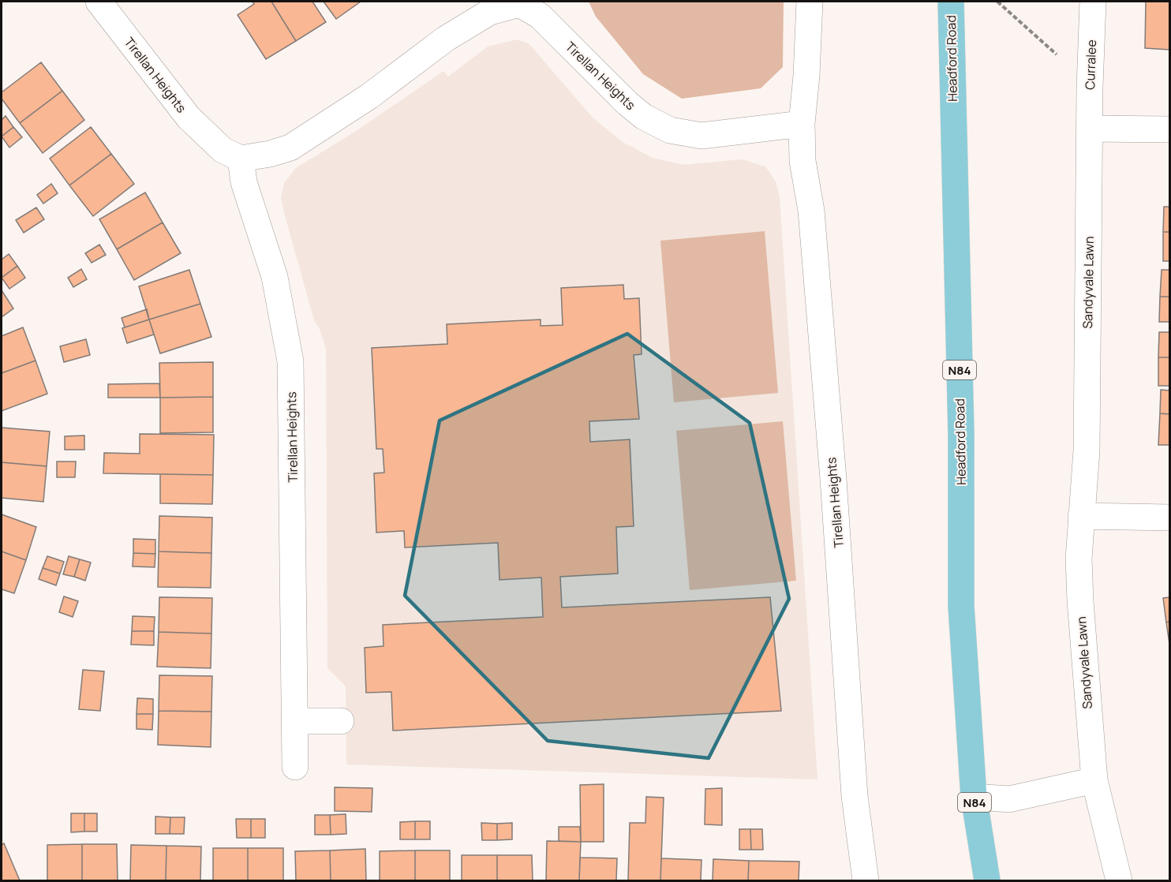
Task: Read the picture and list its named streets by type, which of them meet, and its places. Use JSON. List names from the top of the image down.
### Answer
{
  "streets": {
    "main road": ["Headford Road", "N84"],
    "street": ["Curralee", "Tirellan Heights", "Sandyvale Lawn"]
  },
  "crossings": [
    ["Curralee", "Sandyvale Lawn"]
  ]
}
